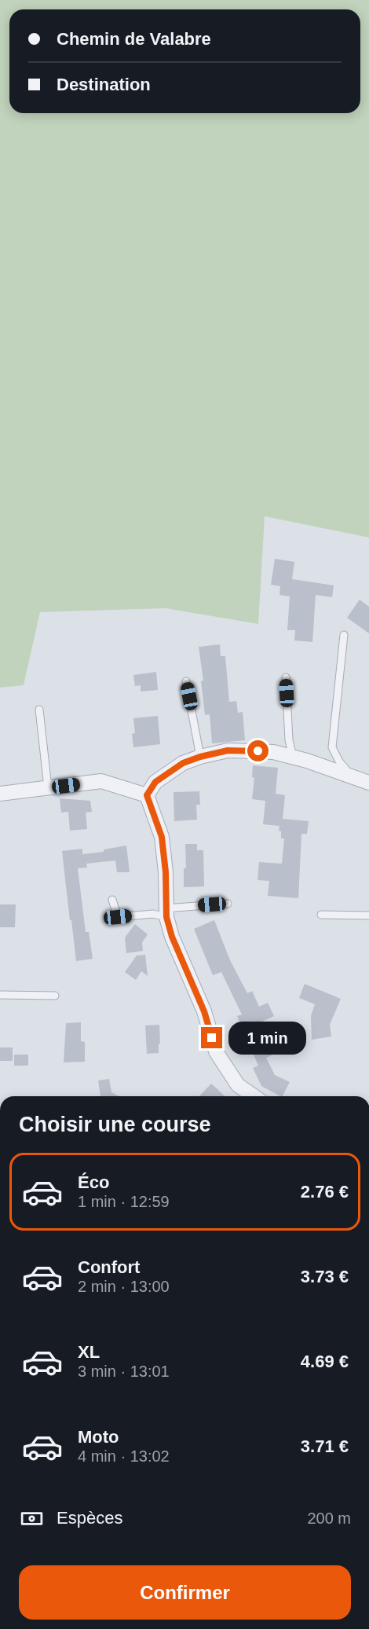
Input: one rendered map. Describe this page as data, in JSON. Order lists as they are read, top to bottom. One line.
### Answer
{"page":{"banner":["Chemin de Valabre","Destination"],"bubble":"1 min","heading":"Choisir une course","list":[{"name":"Éco","note":"1 min · 12:59","value":"2.76 €"},{"name":"Confort","note":"2 min · 13:00","value":"3.73 €"},{"name":"XL","note":"3 min · 13:01","value":"4.69 €"},{"name":"Moto","note":"4 min · 13:02","value":"3.71 €"}],"pay":["Espèces","200 m"],"buttons":"Confirmer"}}
